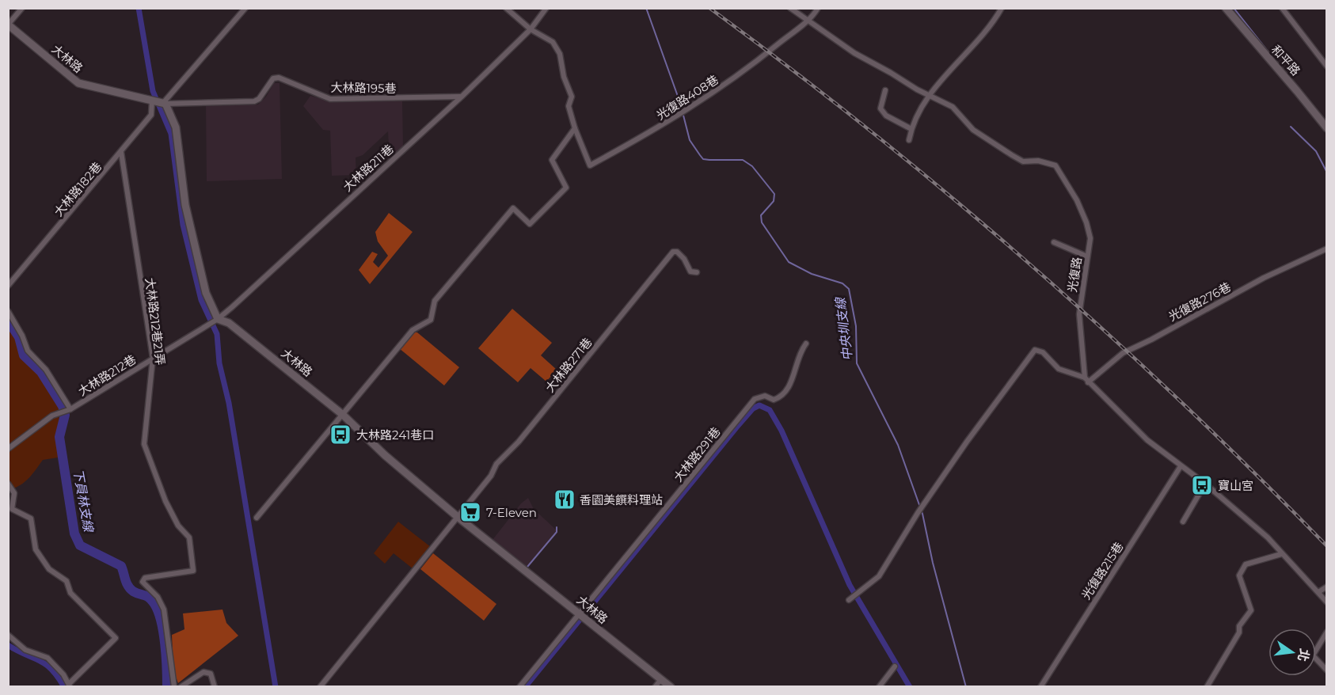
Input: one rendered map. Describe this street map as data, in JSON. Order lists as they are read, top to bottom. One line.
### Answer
{"streets":{"street":["大林路","和平路","大林路195巷","光復路408巷","大林路211巷","大林路182巷","光復路","光復路276巷","大林路212巷21弄","大林路271巷","大林路212巷","大林路291巷","光復路215巷"]},"crossings":[["大林路","大林路195巷"],["大林路","大林路211巷"],["大林路","大林路182巷"],["大林路","大林路271巷"],["大林路","大林路212巷"],["大林路","大林路291巷"],["大林路195巷","大林路211巷"],["光復路408巷","光復路"],["大林路211巷","大林路212巷"],["大林路182巷","大林路212巷21弄"],["光復路","光復路276巷"],["大林路212巷21弄","大林路212巷"]],"water":["中央圳支線","下員林支線"],"places":{"bus stop":["大林路241巷口","寶山宮"],"restaurant":["香園美饌料理站"],"supermarket":["7-Eleven"]},"north":"right"}
